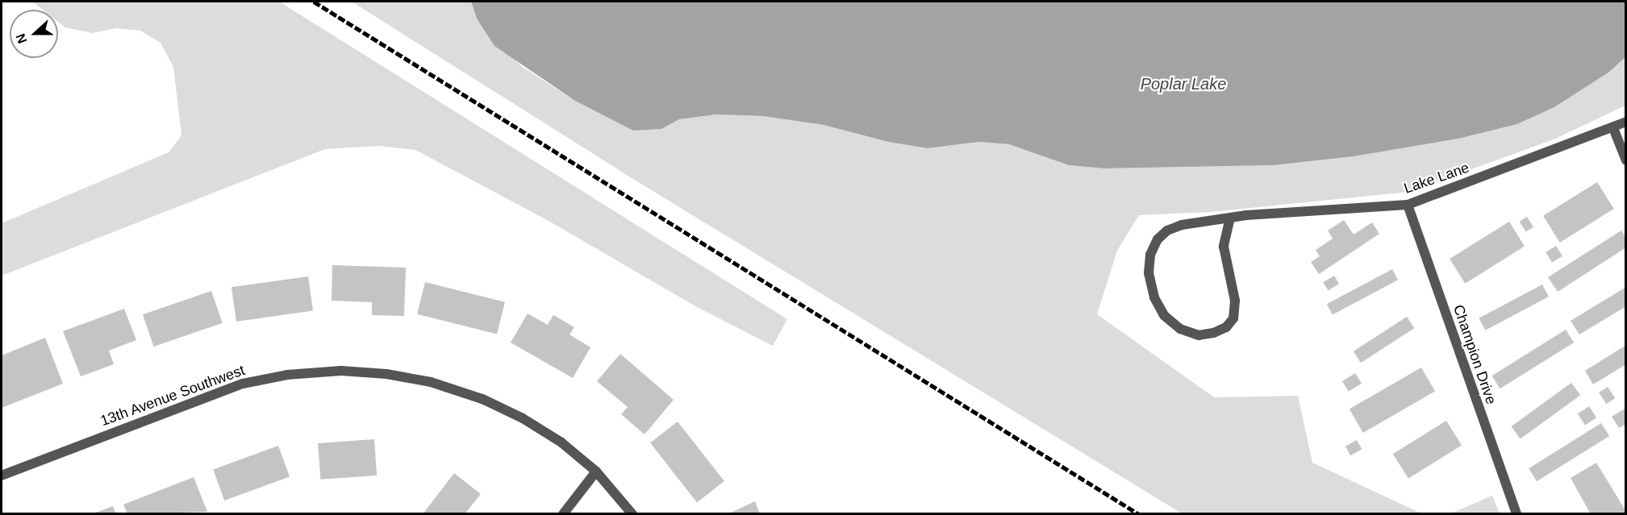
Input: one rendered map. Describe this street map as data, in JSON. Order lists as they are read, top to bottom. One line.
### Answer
{"streets":{"street":["Lake Lane","Champion Drive","13th Avenue Southwest"]},"crossings":[["Lake Lane","Champion Drive"]],"water":["Poplar Lake"],"north":"left"}
